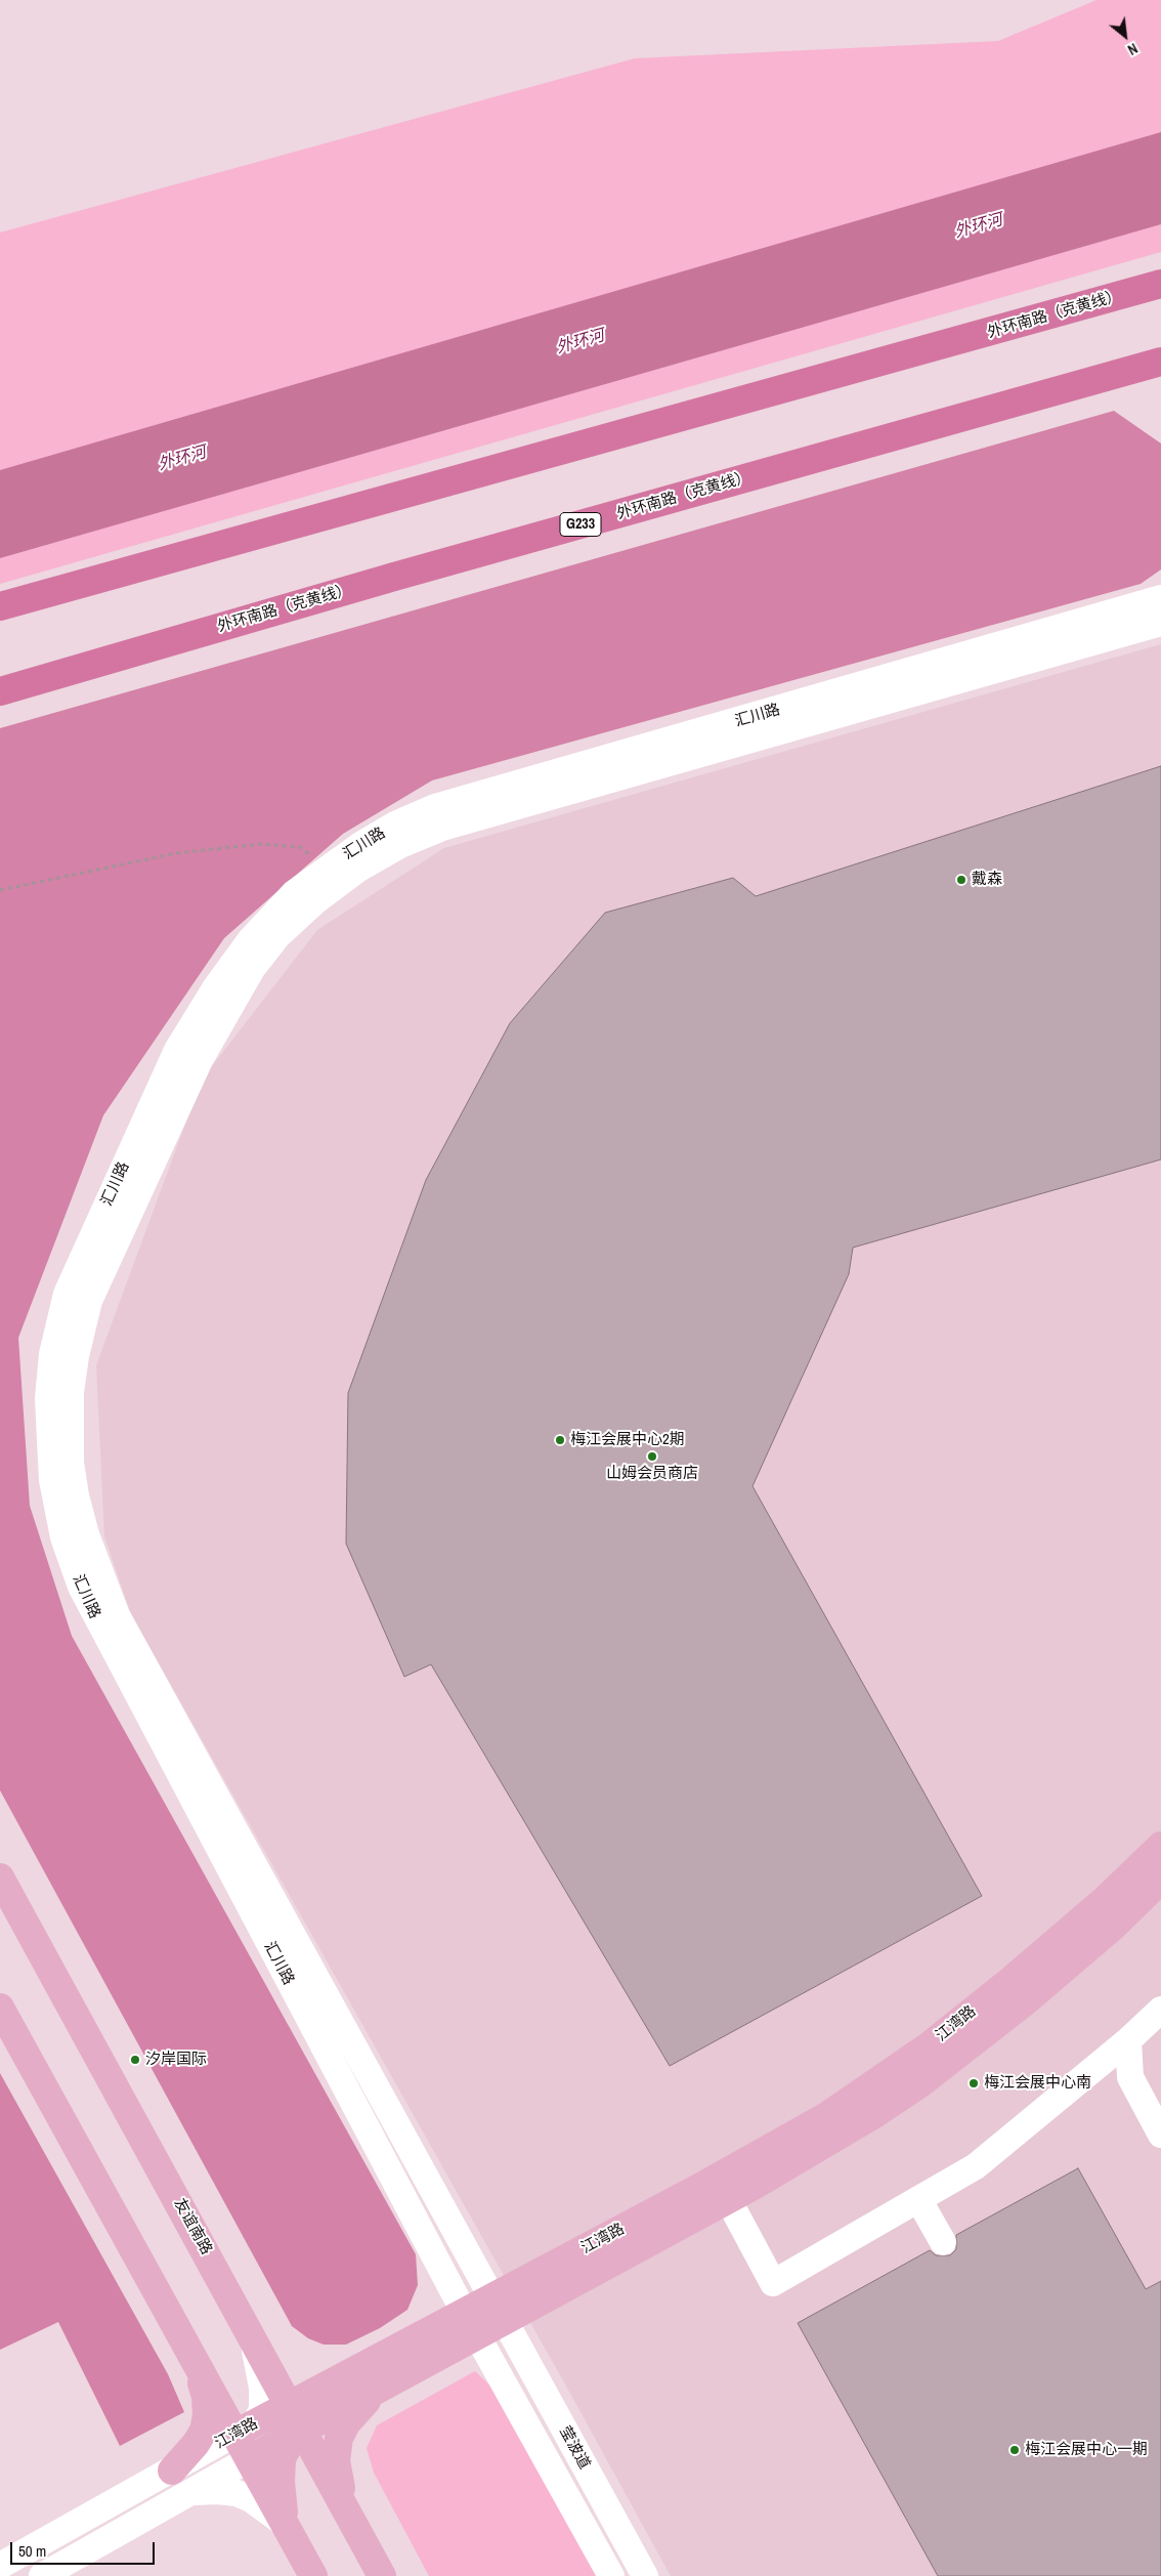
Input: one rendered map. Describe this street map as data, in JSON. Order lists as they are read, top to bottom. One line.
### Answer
{"streets":{"highway":["外环南路（克黄线）","G233"],"main road":["江湾路","友谊南路"],"street":["汇川路","莹波道"]},"crossings":[["汇川路","江湾路"],["汇川路","莹波道"],["江湾路","友谊南路"],["江湾路","莹波道"]],"water":["外环河"],"places":["戴森","梅江会展中心2期","山姆会员商店","汐岸国际","梅江会展中心南","梅江会展中心一期"],"scale_bar":"50 m","north":"bottom right"}
